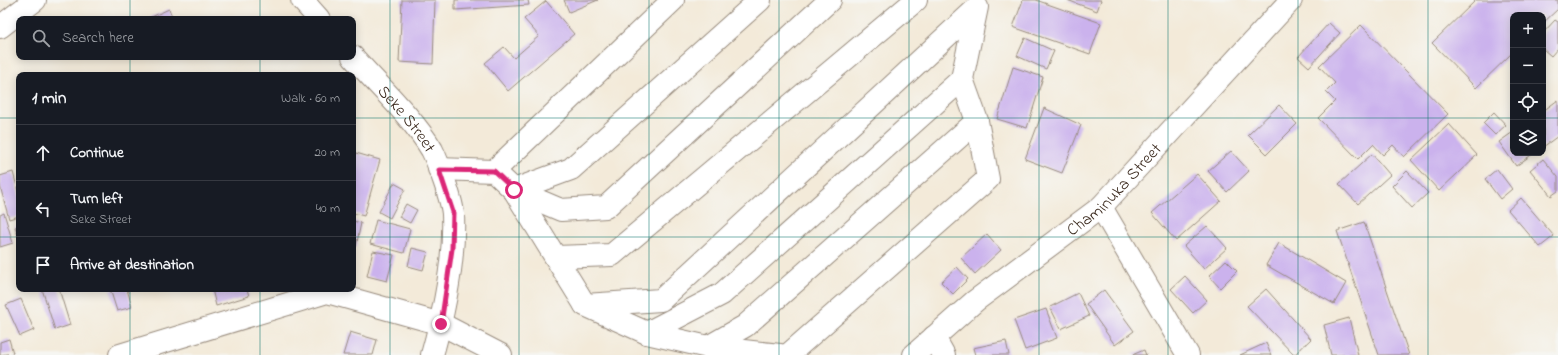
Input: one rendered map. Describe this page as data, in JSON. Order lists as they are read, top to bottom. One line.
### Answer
{"streets":{"street":["Seke Street","Chaminuka Street"]},"page":{"map_buttons":["+","−"],"search":"Search here","heading":["1 min","Walk · 60 m"],"list":[["Continue","20 m"],["Turn left","Seke Street","40 m"],"Arrive at destination"]}}
